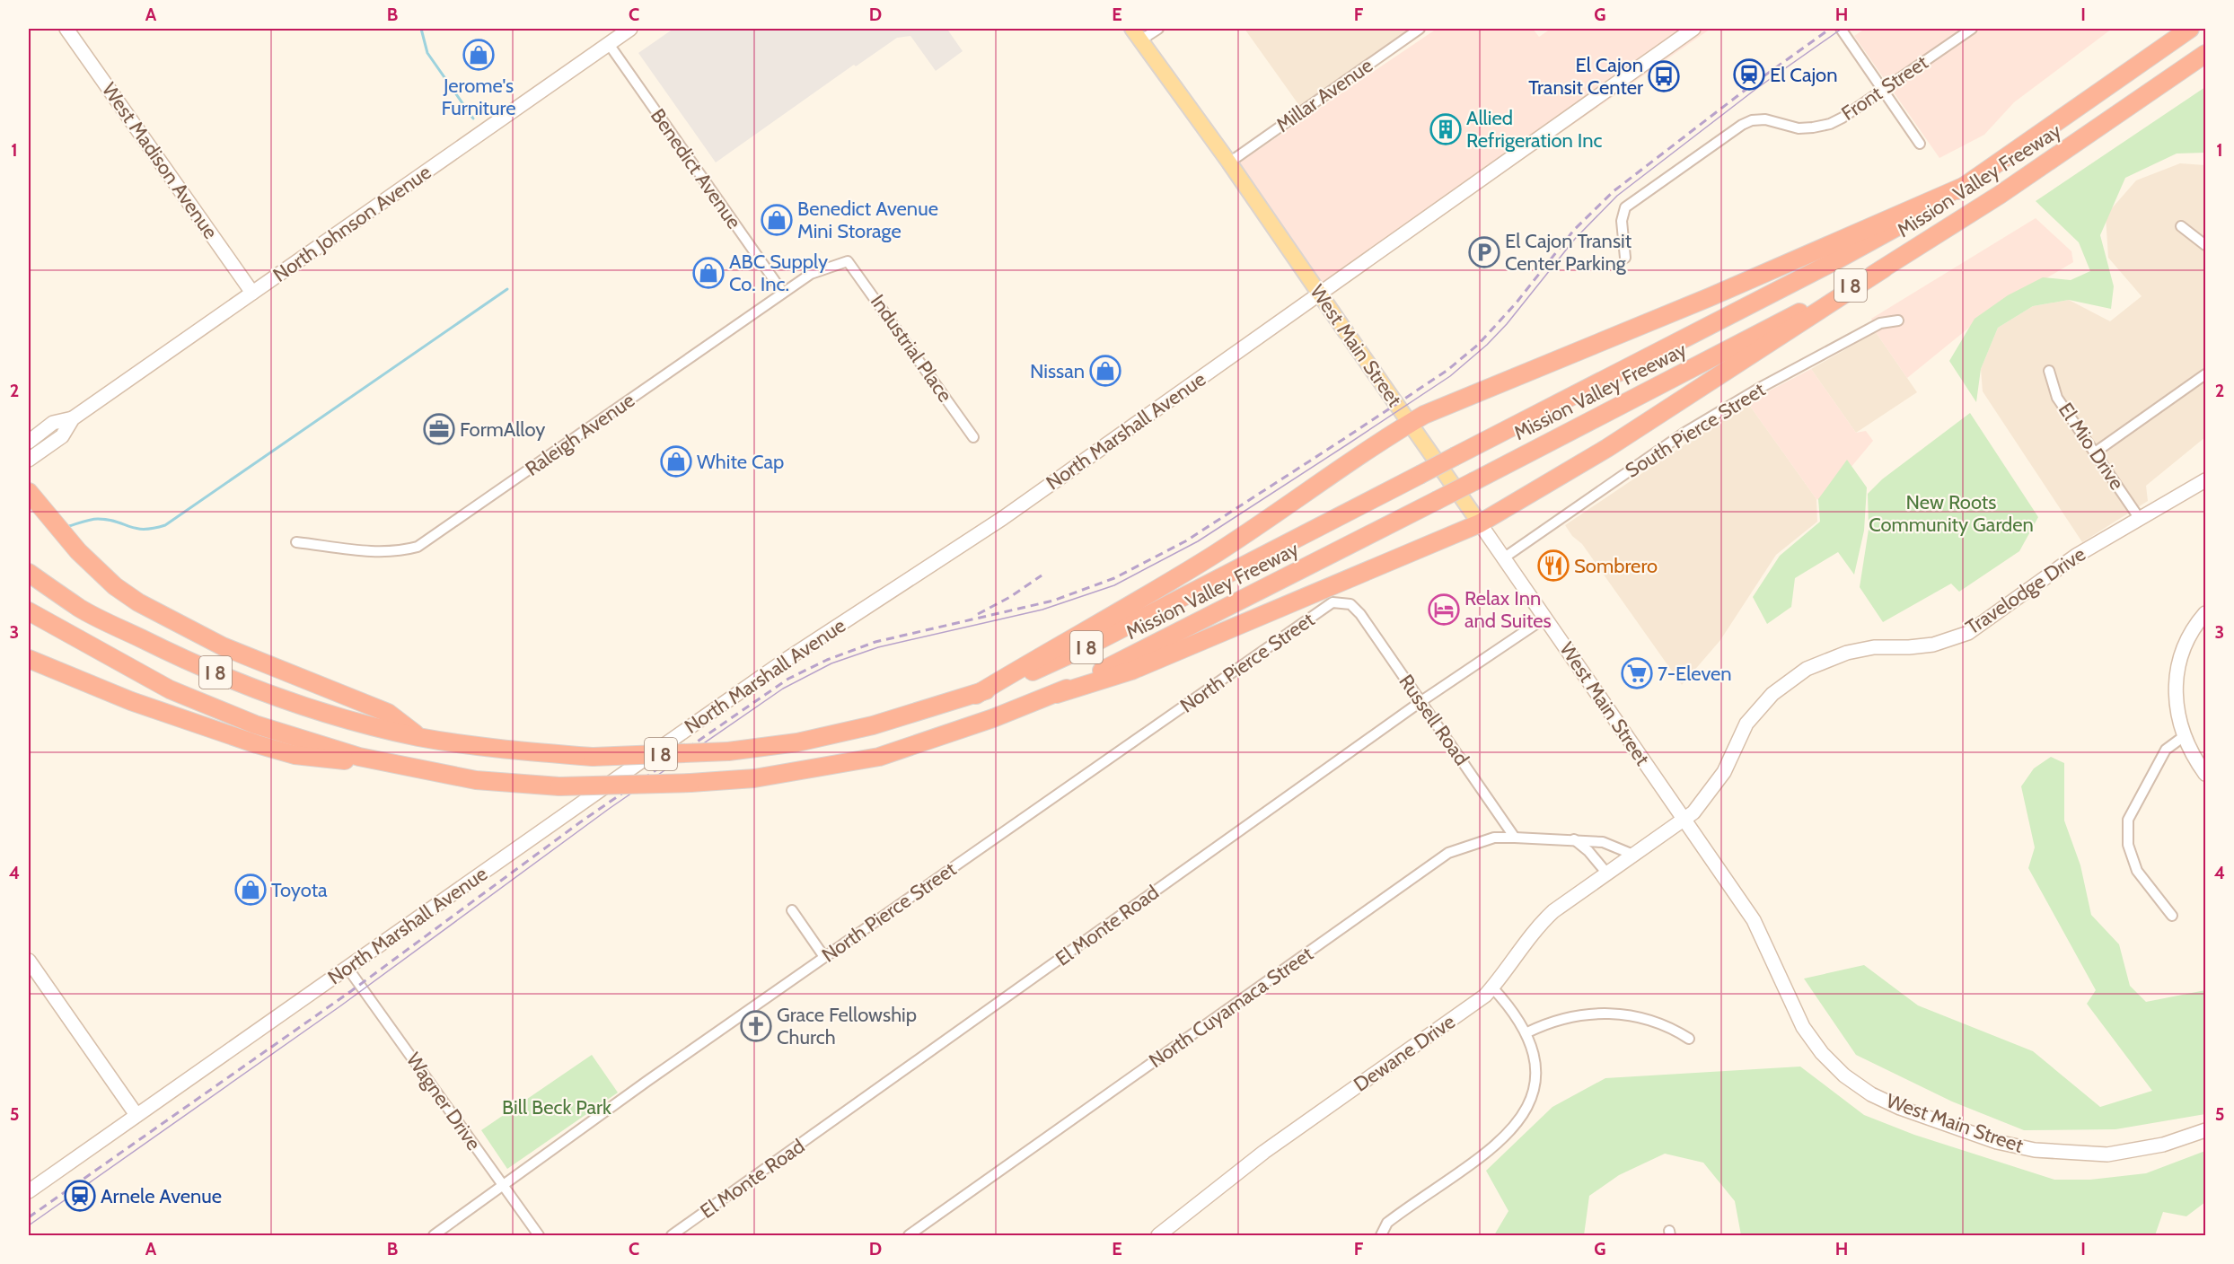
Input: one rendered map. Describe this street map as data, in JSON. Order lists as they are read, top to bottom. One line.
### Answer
{"streets":{"highway":["Mission Valley Freeway","I 8"],"main road":["West Madison Avenue","North Johnson Avenue","West Main Street","North Marshall Avenue","Travelodge Drive","Dewane Drive"],"street":["Front Street","Millar Avenue","Benedict Avenue","Industrial Place","South Pierce Street","Raleigh Avenue","El Mio Drive","North Pierce Street","Russell Road","El Monte Road","North Cuyamaca Street","Wagner Drive"]},"crossings":[["Millar Avenue","West Main Street"],["West Madison Avenue","North Johnson Avenue"],["Benedict Avenue","North Johnson Avenue"],["Benedict Avenue","Raleigh Avenue"],["West Main Street","South Pierce Street"],["West Main Street","North Marshall Avenue"],["West Main Street","Travelodge Drive"],["West Main Street","El Monte Road"],["Industrial Place","Raleigh Avenue"],["North Marshall Avenue","Wagner Drive"],["El Mio Drive","Travelodge Drive"],["North Pierce Street","Russell Road"],["North Pierce Street","Wagner Drive"],["Russell Road","El Monte Road"],["Russell Road","North Cuyamaca Street"],["North Cuyamaca Street","Dewane Drive"]],"parks":["New Roots Community Garden","Bill Beck Park"],"places":{"shop":["Jerome's Furniture","Benedict Avenue Mini Storage","ABC Supply Co. Inc.","Nissan","White Cap","Toyota"],"station":["El Cajon","Arnele Avenue"],"bus stop":["El Cajon Transit Center"],"building":["Allied Refrigeration Inc"],"parking":["El Cajon Transit Center Parking"],"office":["FormAlloy"],"restaurant":["Sombrero"],"hotel":["Relax Inn and Suites"],"supermarket":["7-Eleven"],"church":["Grace Fellowship Church"]},"grid":{"columns":["A","B","C","D","E","F","G","H","I"],"rows":["1","2","3","4","5"]}}
